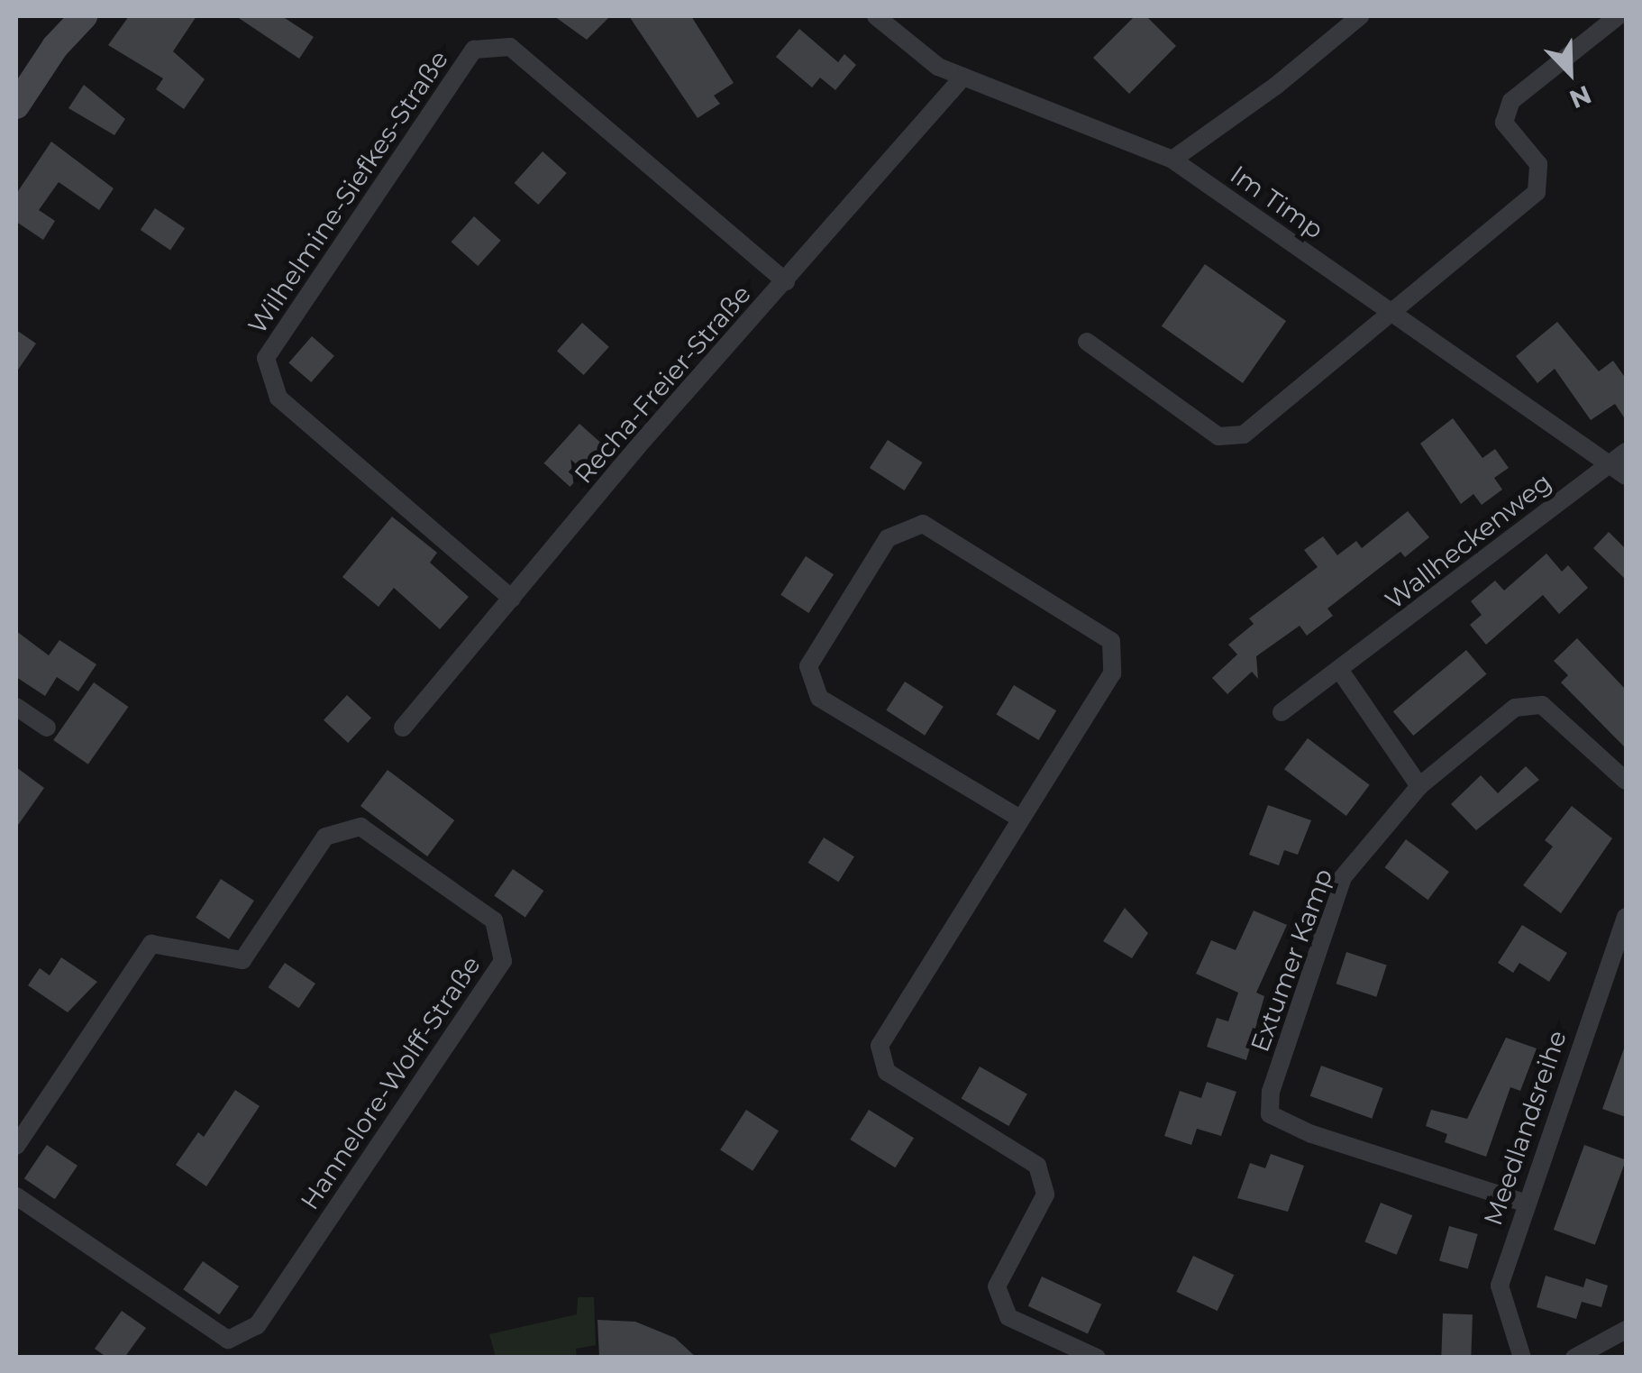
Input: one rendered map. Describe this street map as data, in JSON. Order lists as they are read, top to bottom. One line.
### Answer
{"streets":{"street":["Wilhelmine-Siefkes-Straße","Im Timp","Recha-Freier-Straße","Wallheckenweg","Extumer Kamp","Hannelore-Wolff-Straße","Meedlandsreihe"]},"crossings":[["Wilhelmine-Siefkes-Straße","Recha-Freier-Straße"],["Im Timp","Recha-Freier-Straße"],["Im Timp","Wallheckenweg"],["Extumer Kamp","Meedlandsreihe"]],"north":"bottom right"}
